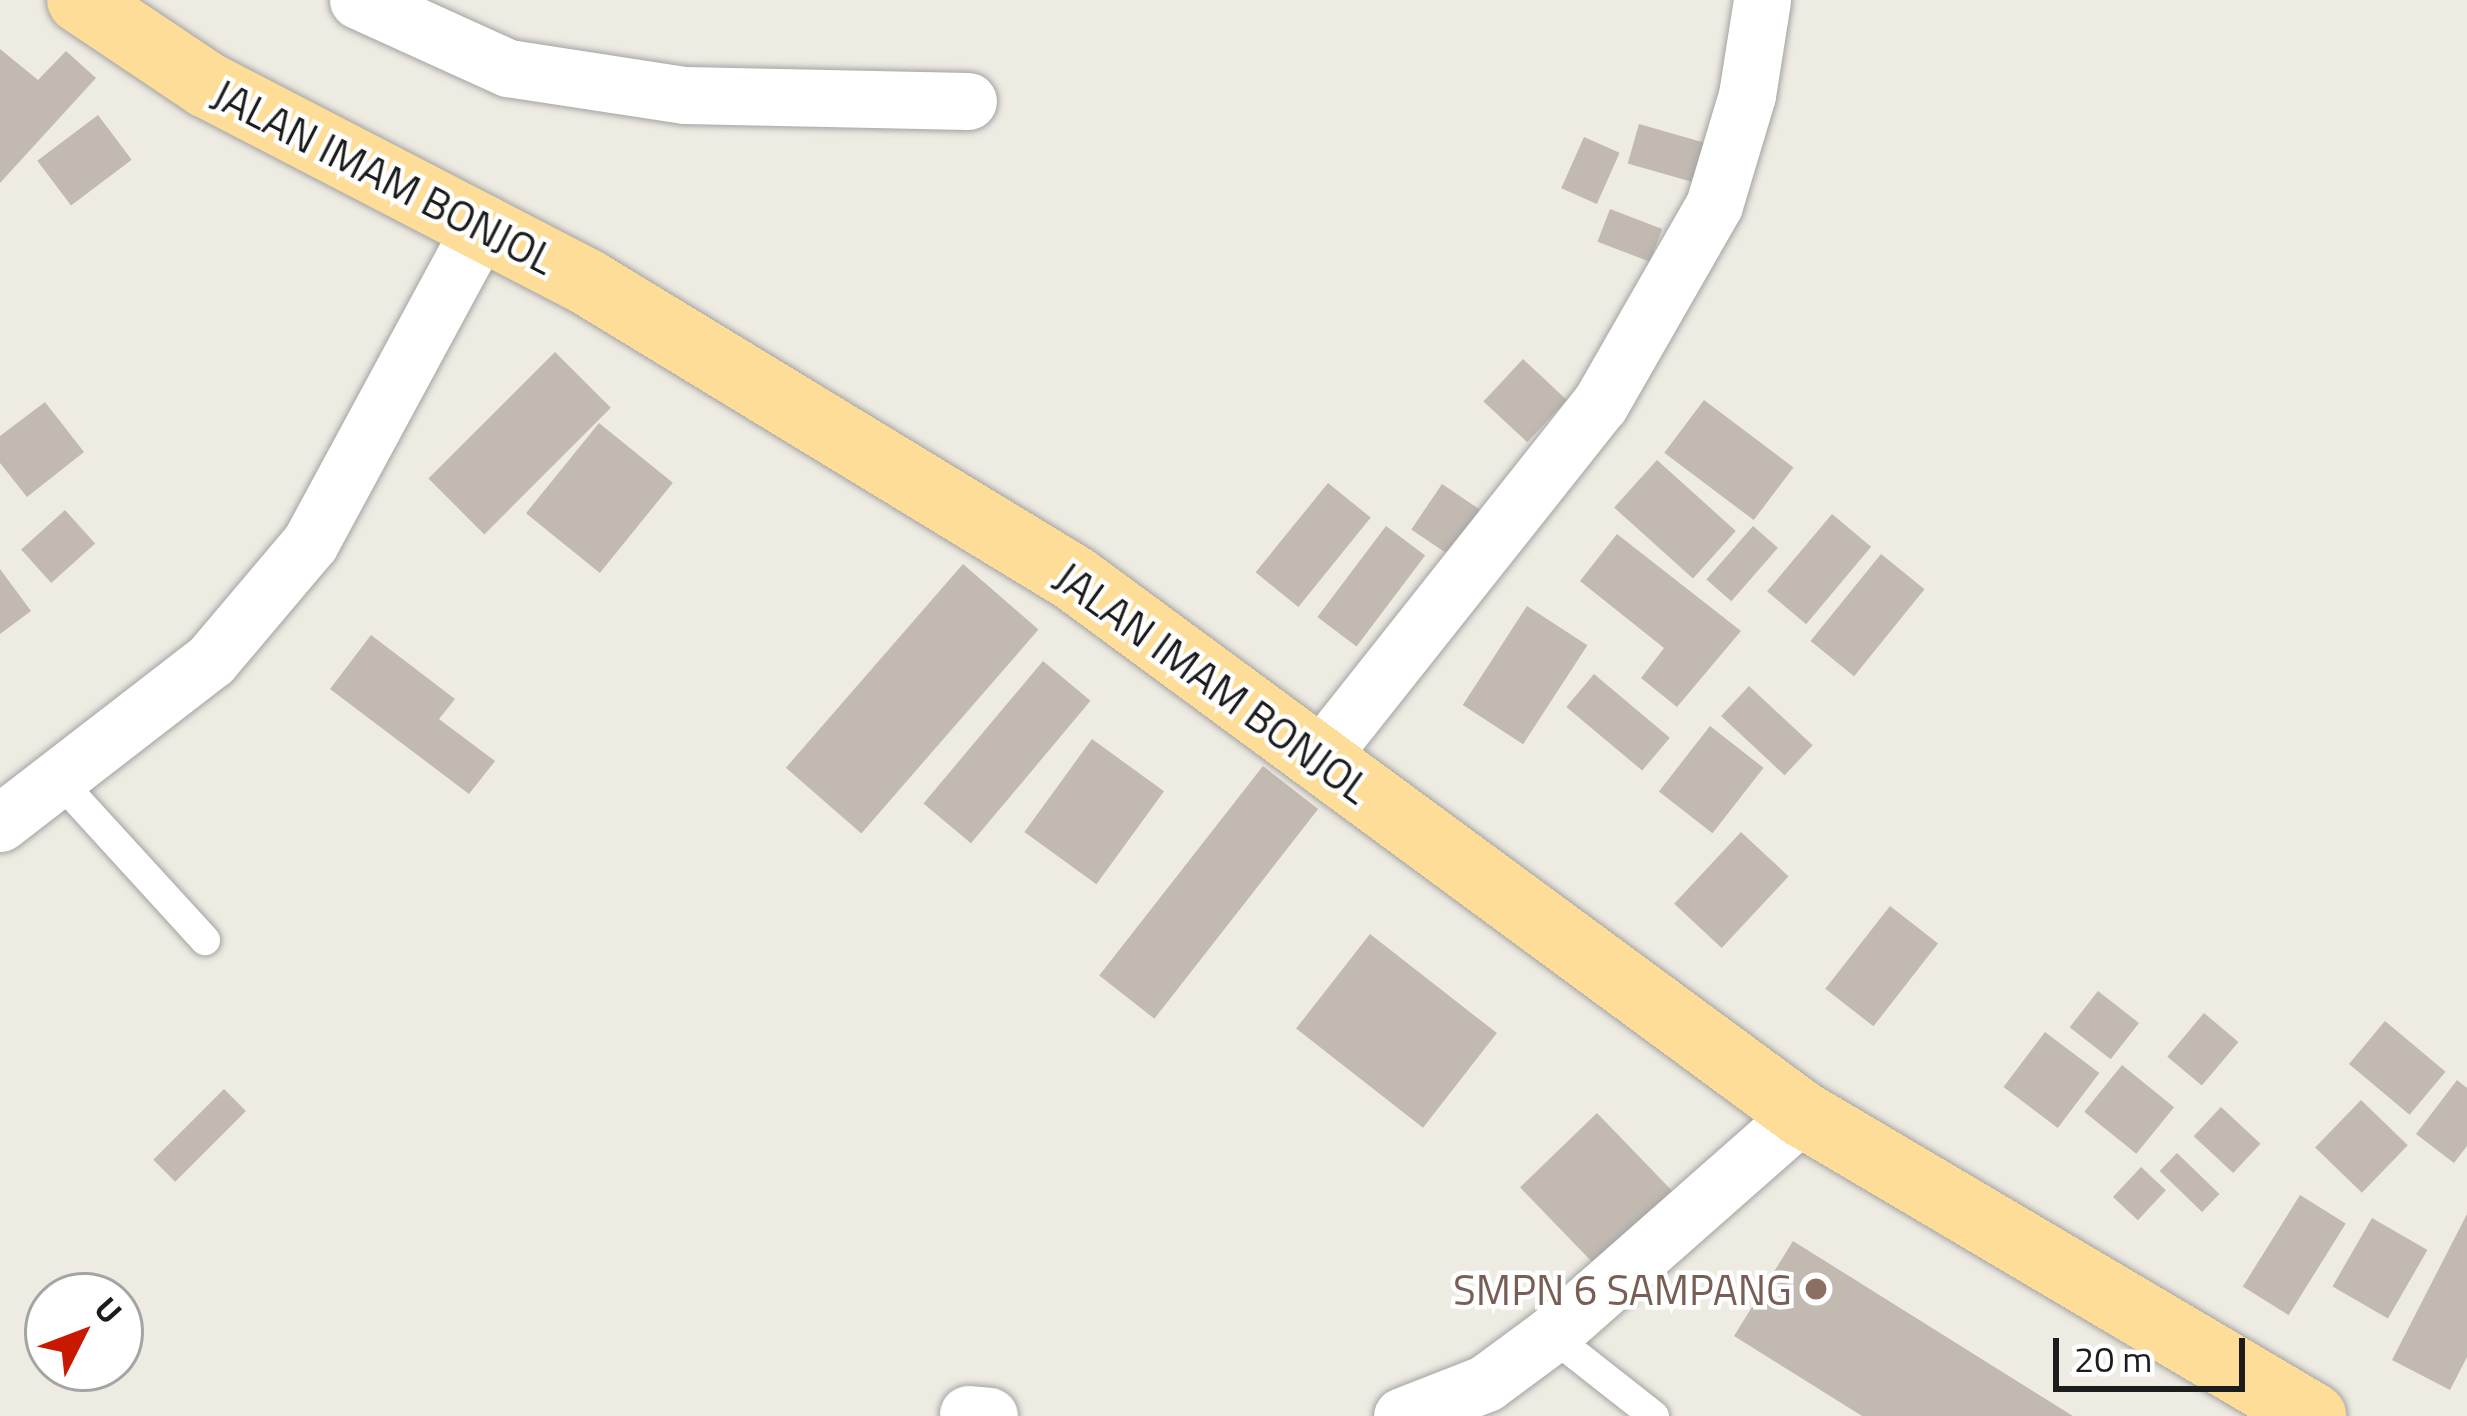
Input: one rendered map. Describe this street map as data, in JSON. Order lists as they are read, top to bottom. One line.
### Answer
{"streets":{"main road":["JALAN IMAM BONJOL"]},"places":["SMPN 6 SAMPANG"],"scale_bar":"20 m","north":"top right"}
